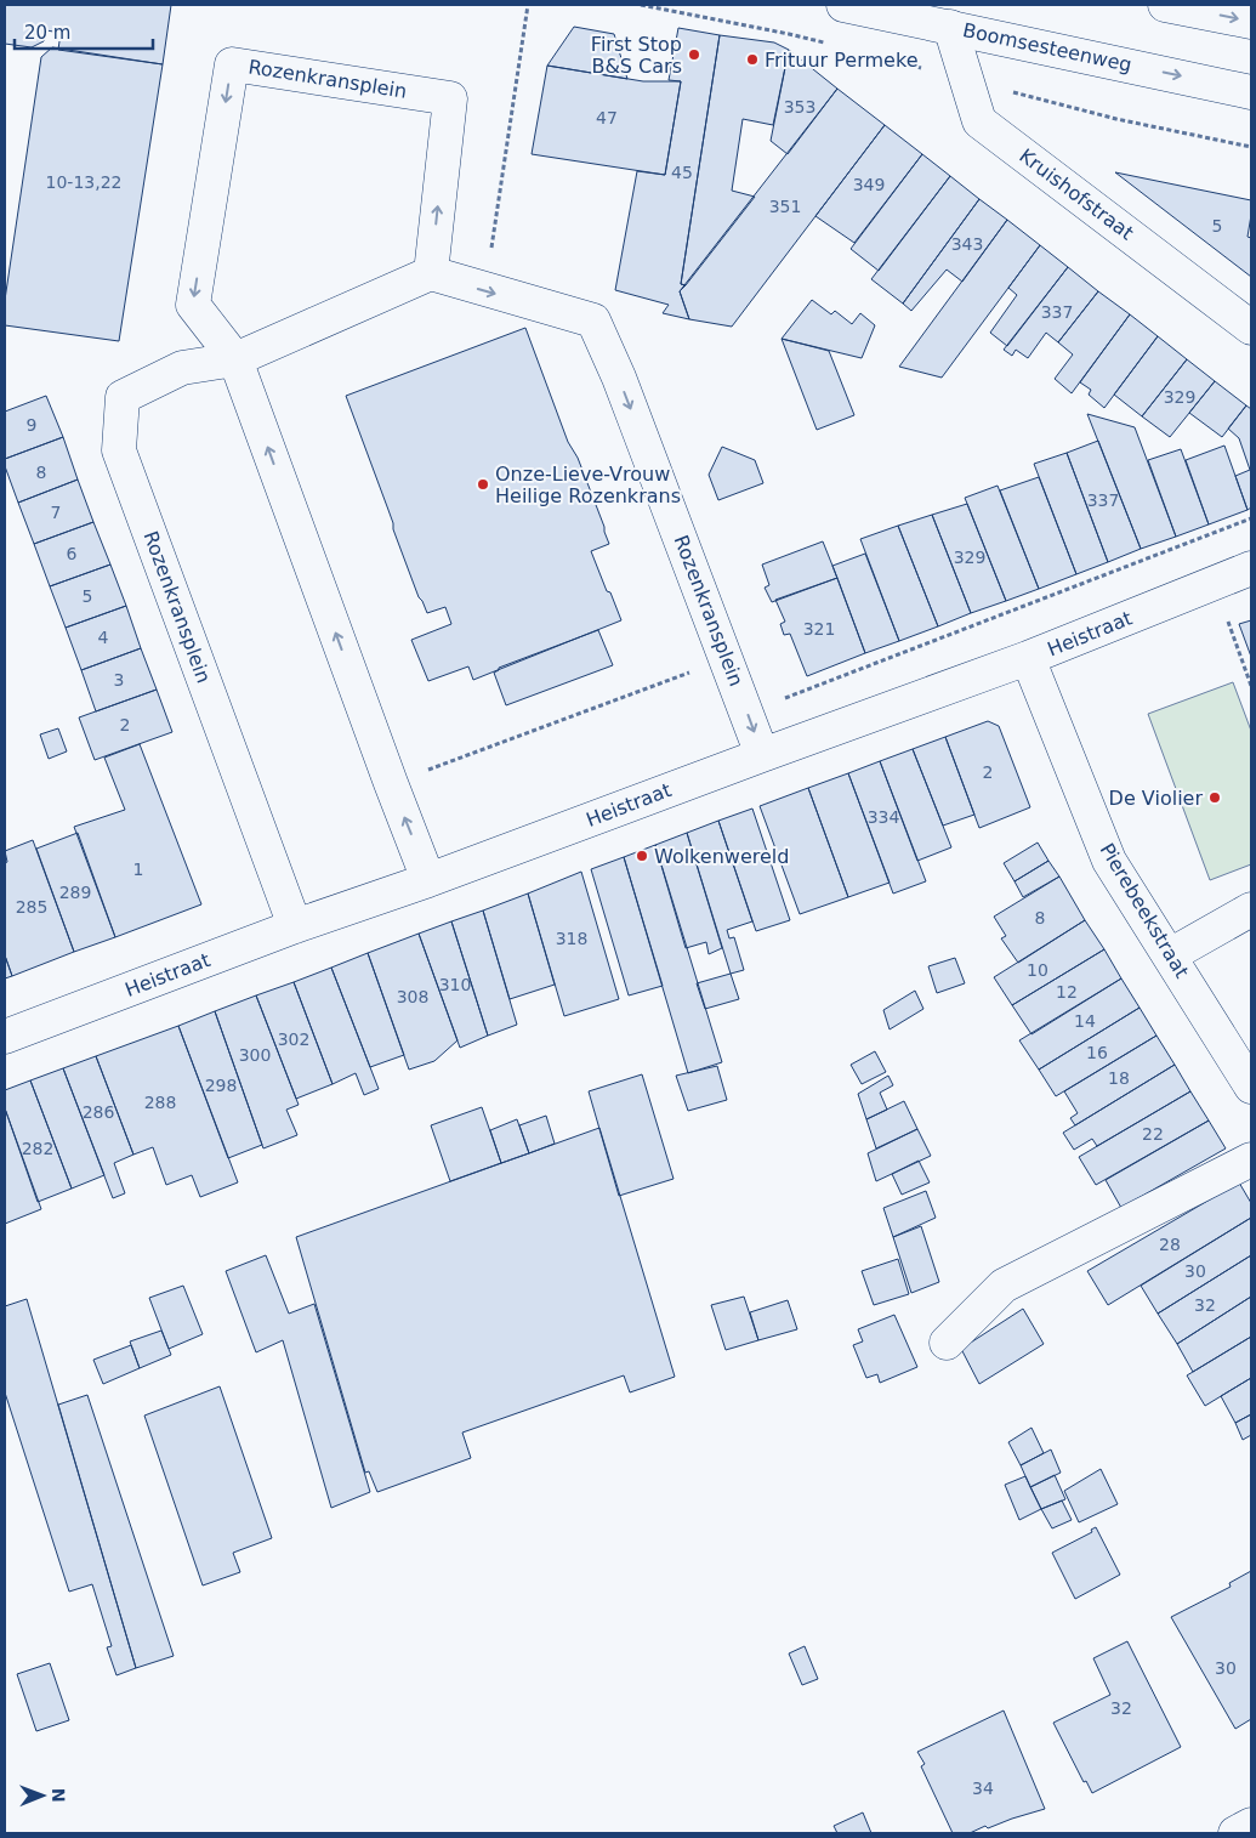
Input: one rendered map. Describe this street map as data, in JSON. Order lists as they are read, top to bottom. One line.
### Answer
{"streets":{"main road":["Boomsesteenweg","Rozenkransplein","Kruishofstraat","Heistraat","Pierebeekstraat"]},"crossings":[["Boomsesteenweg","Kruishofstraat"],["Rozenkransplein","Heistraat"],["Heistraat","Pierebeekstraat"]],"one_way":["Boomsesteenweg"],"places":["First Stop B&S Cars","Frituur Permeke","Onze-Lieve-Vrouw Heilige Rozenkrans","De Violier","Wolkenwereld"],"house_numbers":["353","47","45","10-13,22","349","351","5","343","337","329","9","8","337","7","6","329","5","321","4","3","2","2","334","1","289","285","8","318","10","310","12","308","14","302","16","300","18","298","288","286","22","282","28","30","32","30","32","34"],"scale_bar":"20 m","north":"right"}
